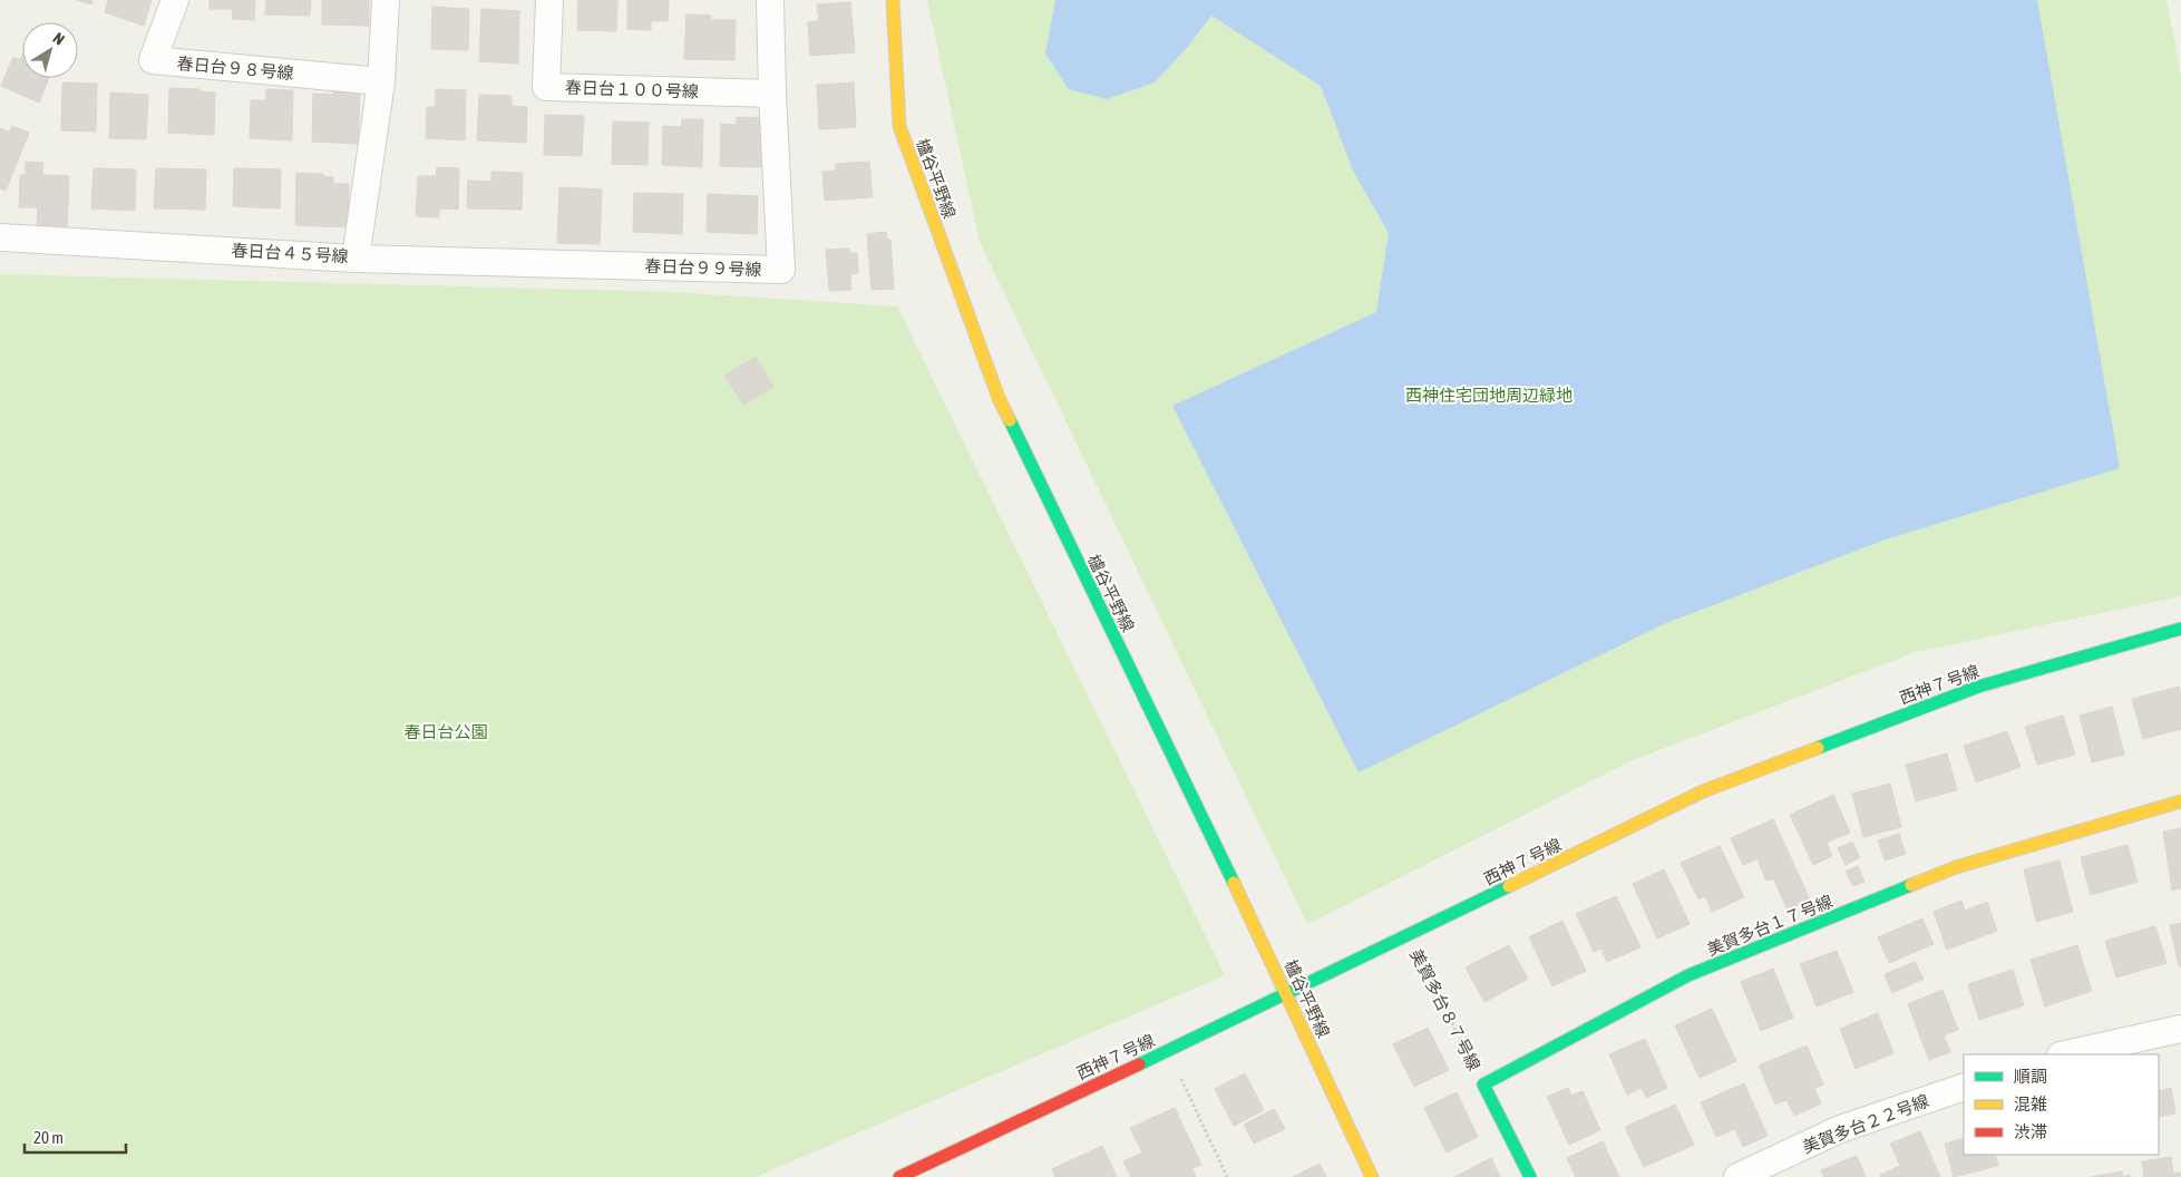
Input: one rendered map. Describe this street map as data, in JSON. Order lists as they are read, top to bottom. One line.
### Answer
{"streets":{"street":["春日台９８号線","春日台１００号線","櫨谷平野線","春日台４５号線","春日台９９号線","西神７号線","美賀多台１７号線","美賀多台２２号線"],"path":["美賀多台８７号線"]},"crossings":[["春日台９８号線","春日台４５号線"],["春日台１００号線","春日台９９号線"],["櫨谷平野線","西神７号線"],["春日台４５号線","春日台９９号線"],["西神７号線","美賀多台８７号線"],["美賀多台１７号線","美賀多台８７号線"]],"parks":["西神住宅団地周辺緑地","春日台公園"],"legend":["順調","混雑","渋滞"],"scale_bar":"20 m","north":"top right"}
